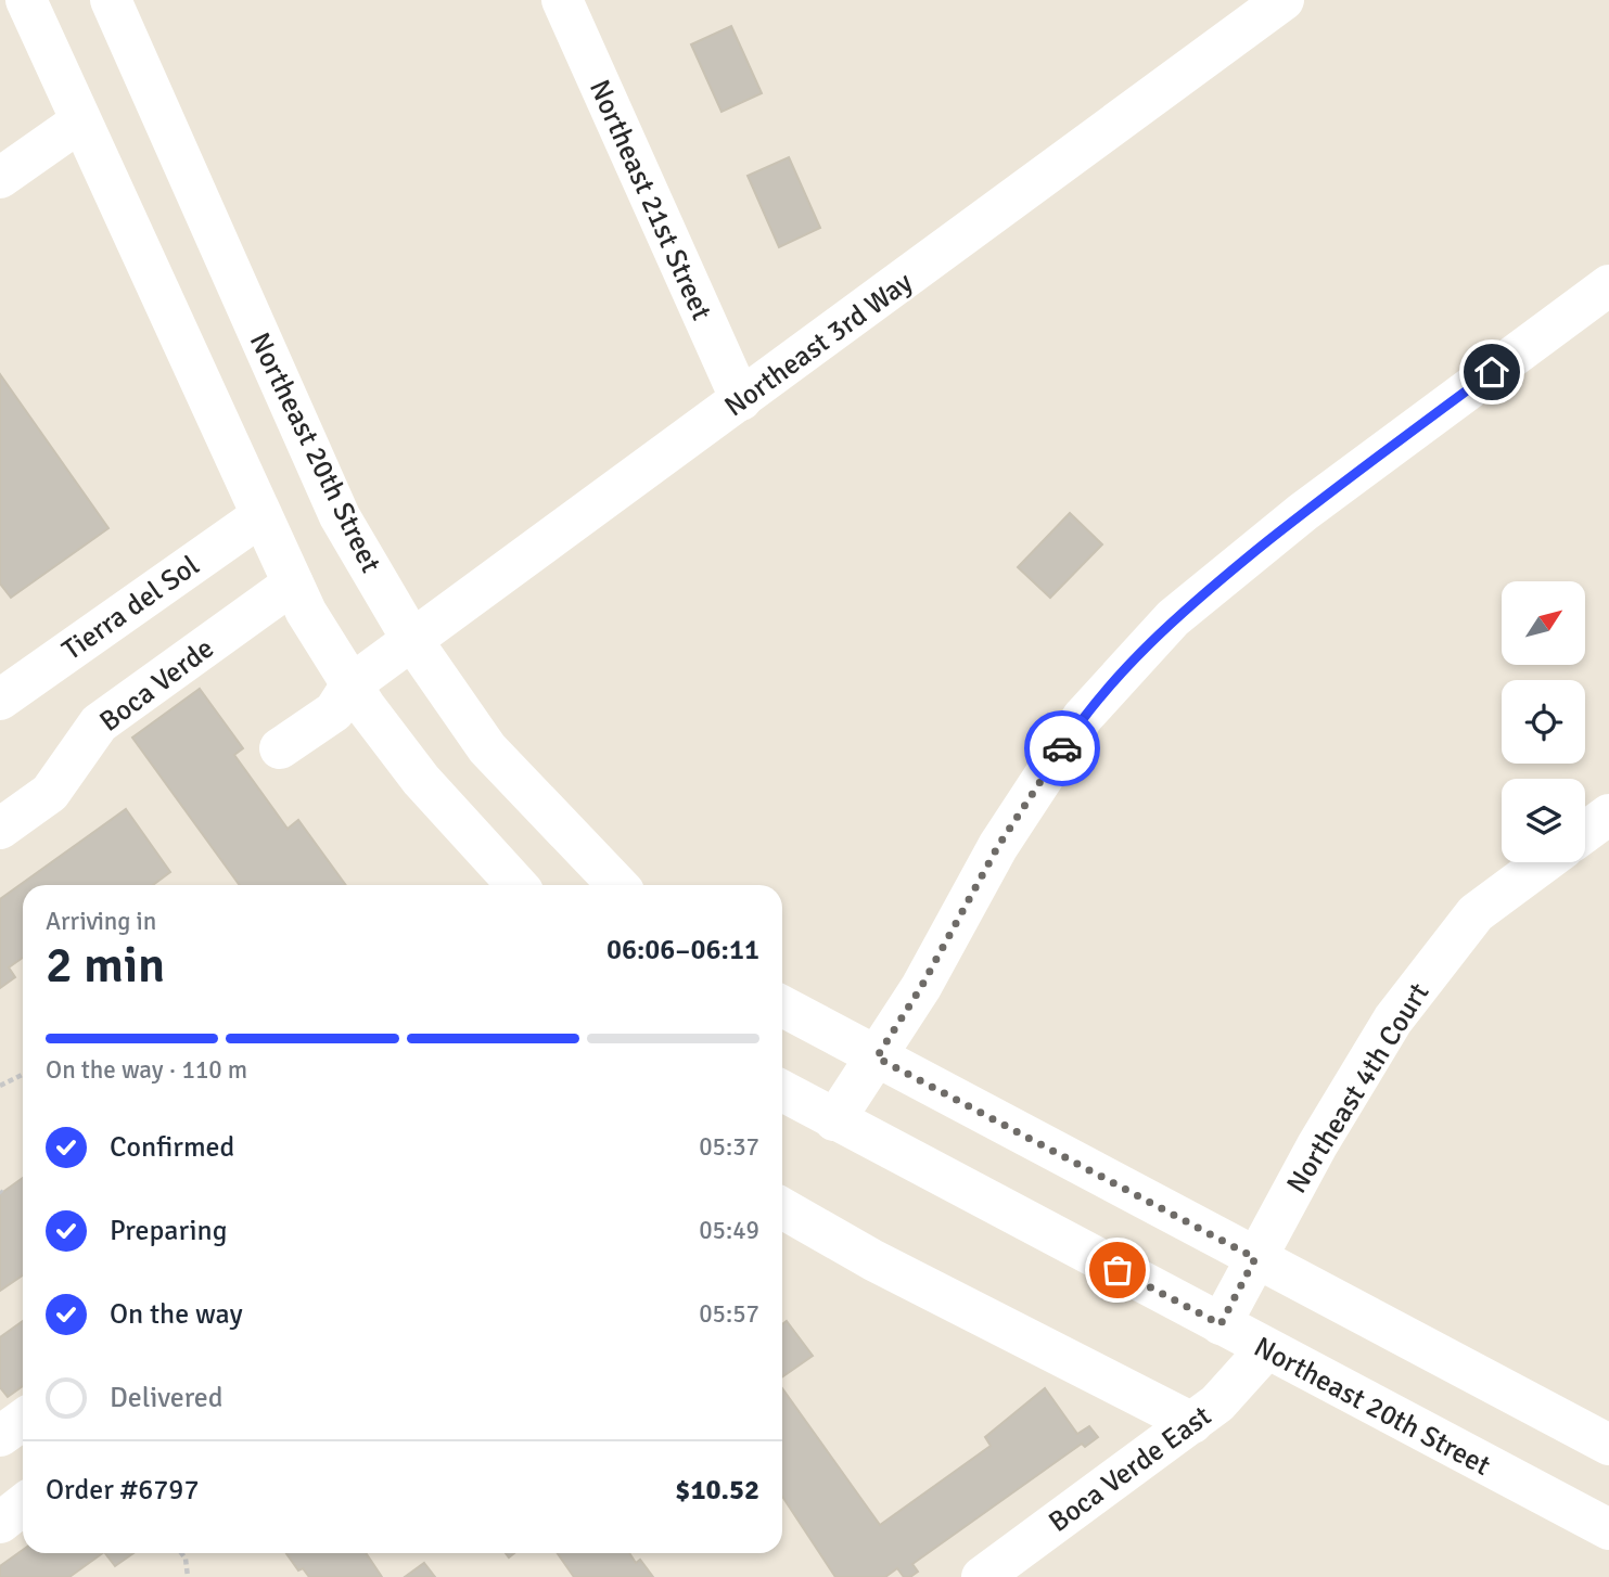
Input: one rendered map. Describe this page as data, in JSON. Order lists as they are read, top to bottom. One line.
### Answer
{"streets":{"street":["Northeast 21st Street","Northeast 3rd Way","Northeast 20th Street","Tierra del Sol","Boca Verde","Northeast 4th Court","Boca Verde East"]},"crossings":[["Northeast 21st Street","Northeast 3rd Way"],["Northeast 3rd Way","Northeast 20th Street"],["Northeast 20th Street","Northeast 4th Court"],["Northeast 20th Street","Boca Verde East"]],"north":"top right","page":{"heading":["2 min","Arriving in","06:06–06:11"],"panel":["Order #6797","$10.52"],"bar":"On the way · 110 m","list":[["Confirmed","05:37"],["Preparing","05:49"],["On the way","05:57"],"Delivered"]}}
